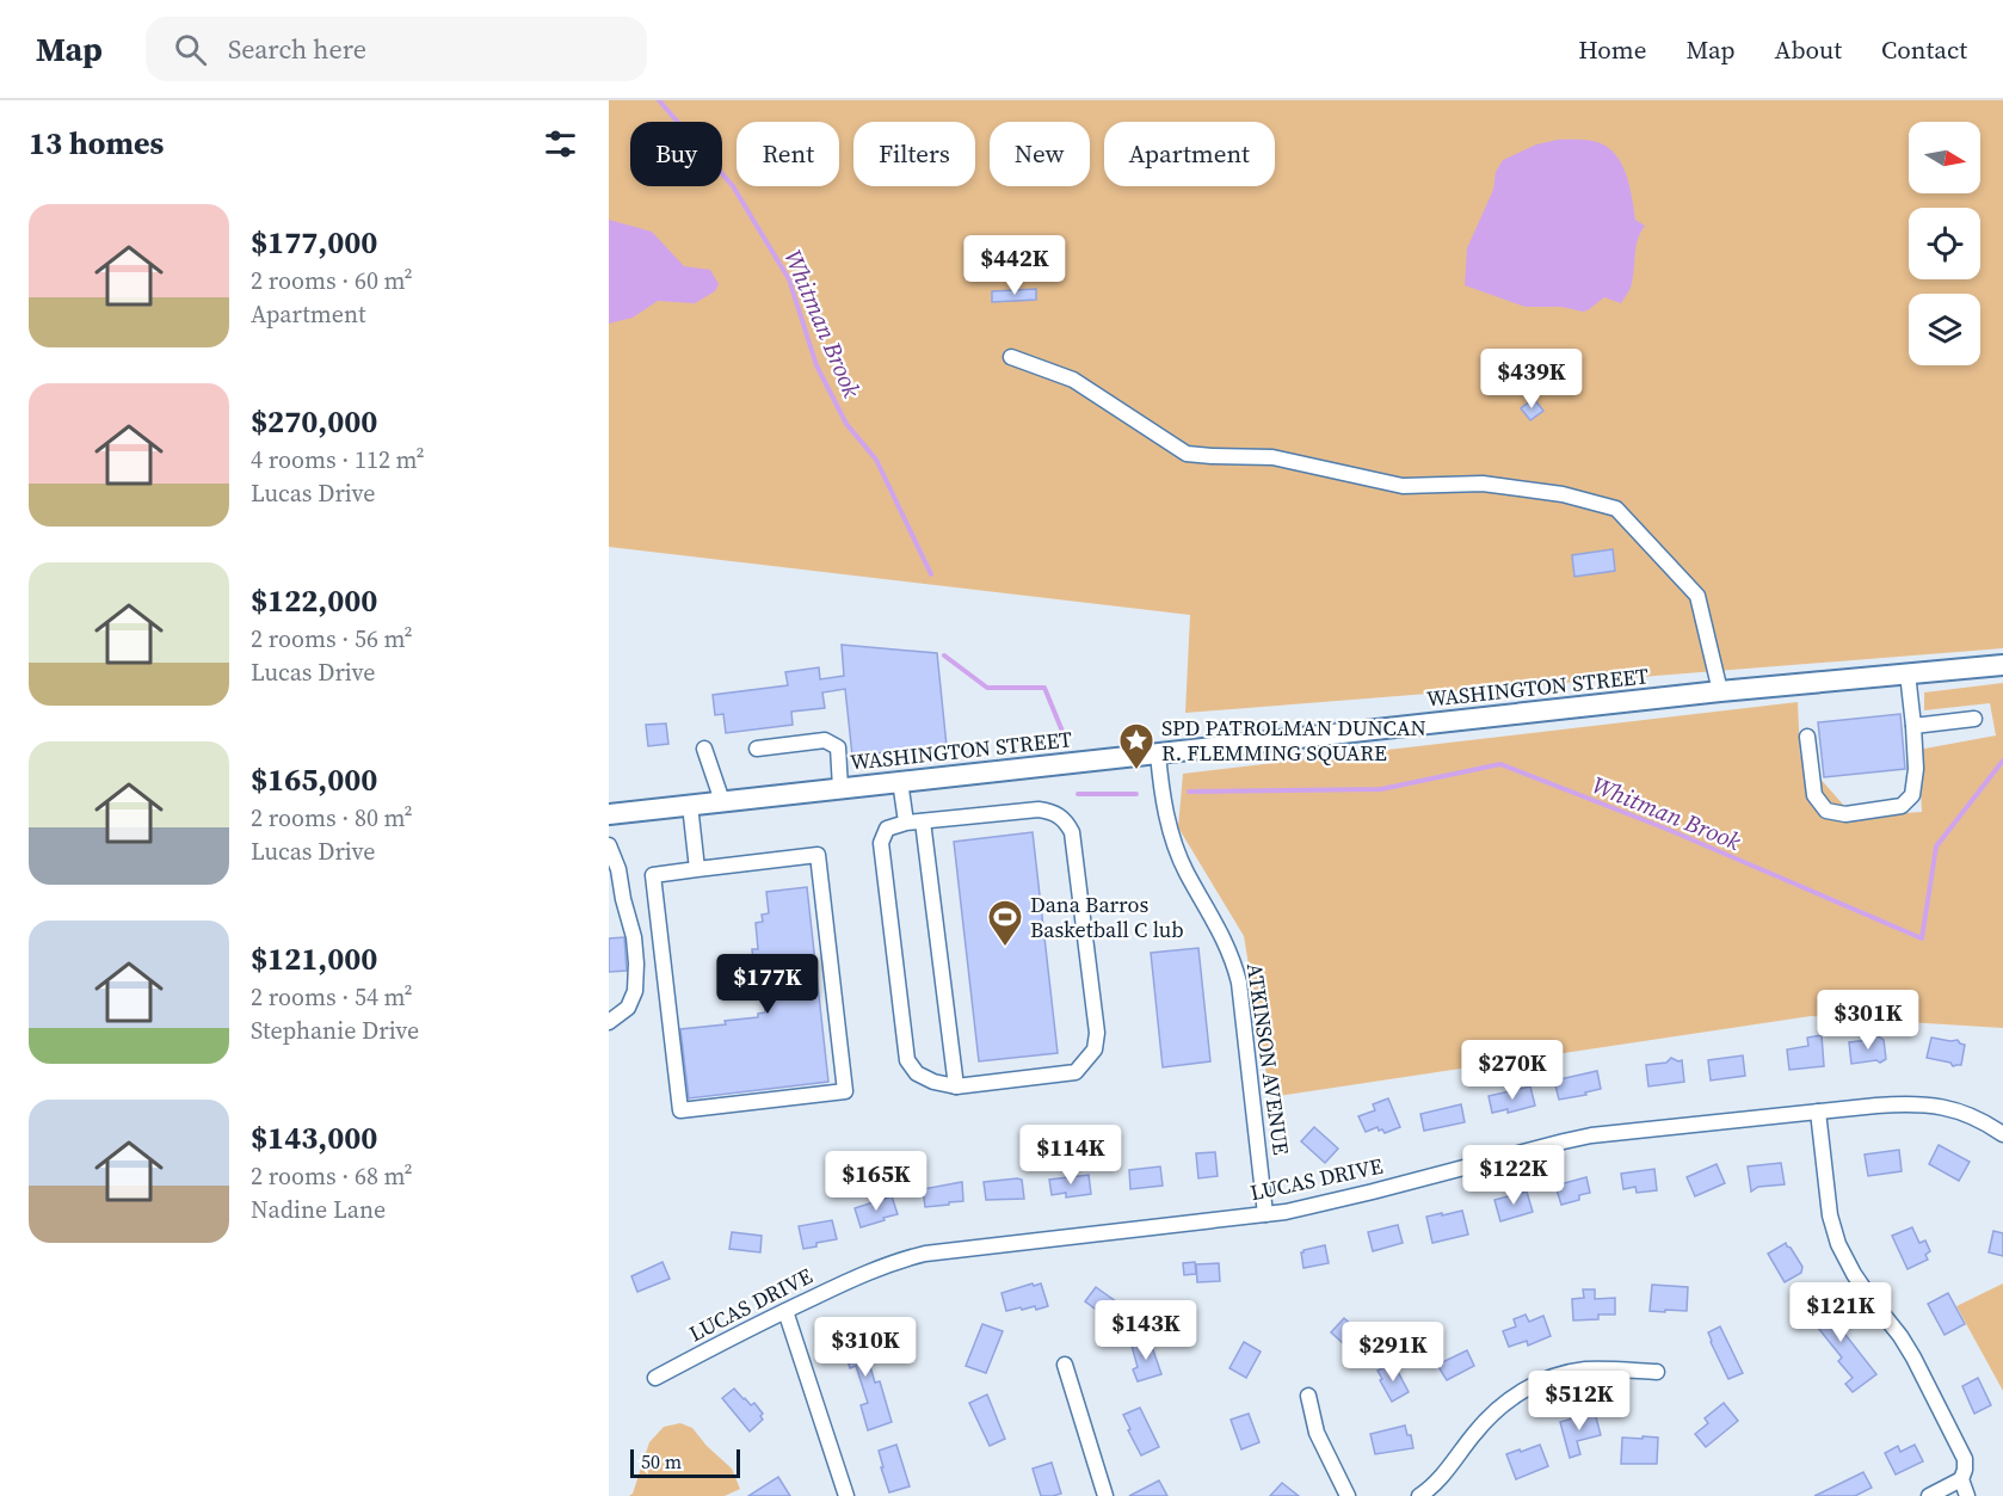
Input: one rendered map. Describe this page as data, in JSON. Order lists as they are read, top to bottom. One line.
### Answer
{"streets":{"main road":["WASHINGTON STREET"],"street":["ATKINSON AVENUE","LUCAS DRIVE"]},"crossings":[["WASHINGTON STREET","ATKINSON AVENUE"],["ATKINSON AVENUE","LUCAS DRIVE"]],"water":["Whitman Brook"],"places":{"place":["SPD PATROLMAN DUNCAN R. FLEMMING SQUARE"],"sports":["Dana Barros Basketball C lub"]},"scale_bar":"50 m","north":"right","page":{"header":"Map","search":"Search here","nav":["Home","Map","About","Contact"],"heading":"13 homes","chip":["Buy","Rent","Filters","New","Apartment"],"list":[{"name":"$177,000","note":"2 rooms · 60 m² · Apartment"},{"name":"$270,000","note":"4 rooms · 112 m² · Lucas Drive"},{"name":"$122,000","note":"2 rooms · 56 m² · Lucas Drive"},{"name":"$165,000","note":"2 rooms · 80 m² · Lucas Drive"},{"name":"$121,000","note":"2 rooms · 54 m² · Stephanie Drive"},{"name":"$143,000","note":"2 rooms · 68 m² · Nadine Lane"}],"price":["$442K","$439K","$177K","$301K","$270K","$114K","$122K","$165K","$121K","$143K","$310K","$291K","$512K"],"scale":"50 m"}}
